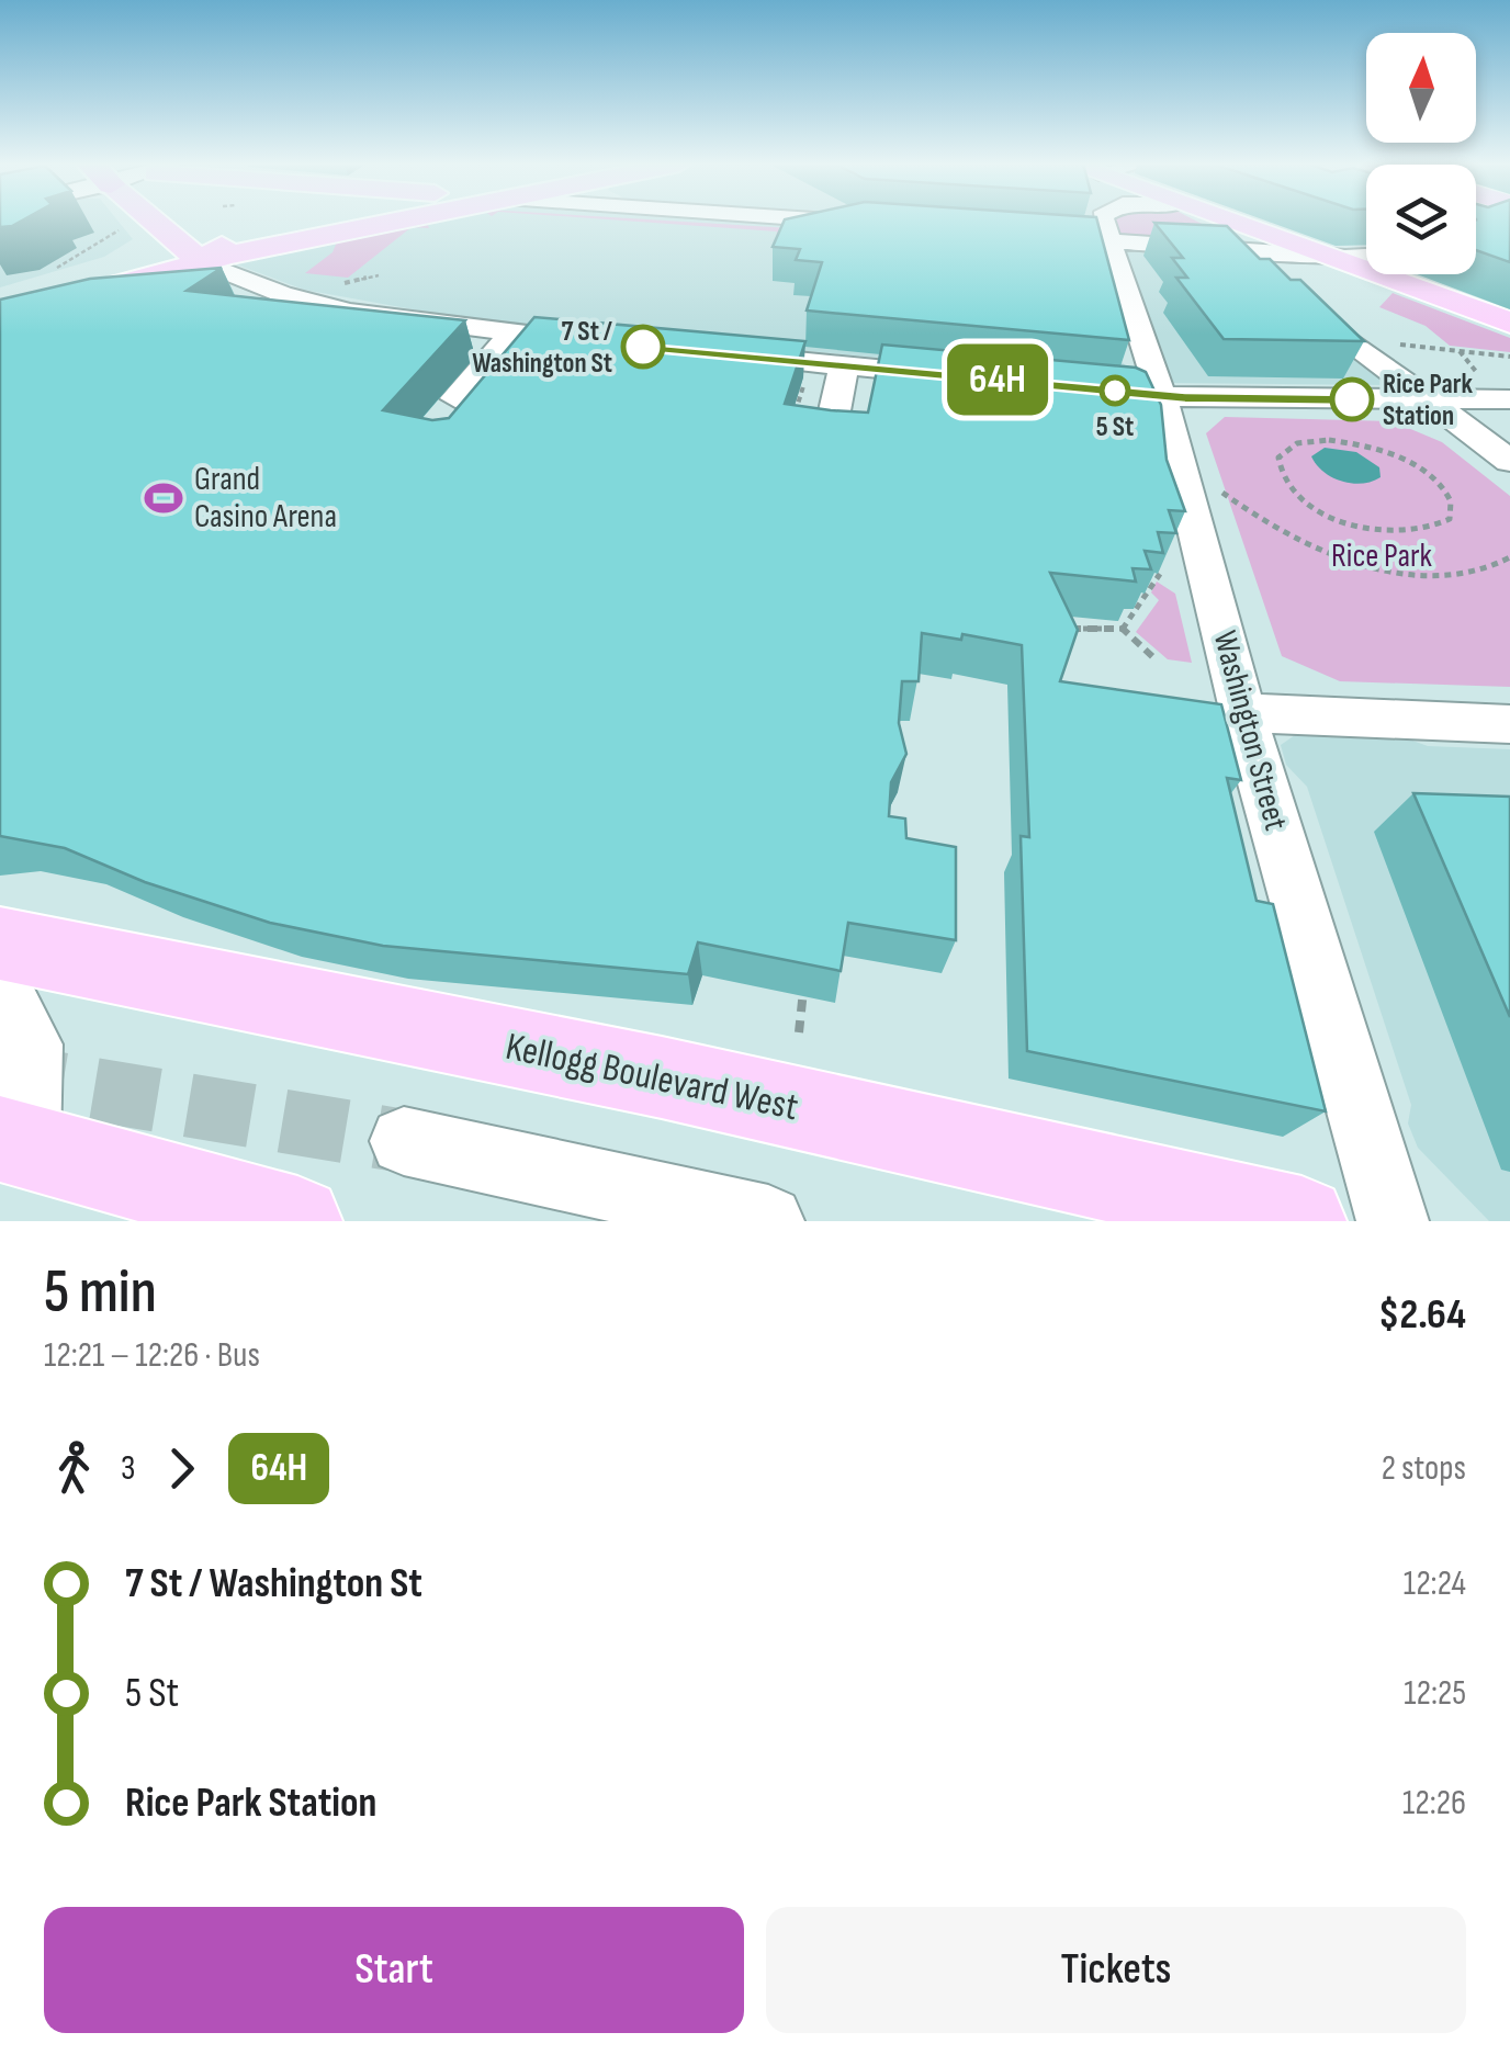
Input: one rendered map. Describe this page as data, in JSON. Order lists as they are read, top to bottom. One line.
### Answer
{"streets":{"main road":["Kellogg Boulevard West"],"street":["Washington Street"]},"parks":["Rice Park"],"places":{"other":["7 St / Washington St","5 St","Rice Park Station"],"sports":["Grand Casino Arena"]},"lines":["bus line 64H"],"north":"top","page":{"on_map":"64H","heading":["5 min","12:21 – 12:26 · Bus","$2.64"],"legs":["3","64H","2 stops"],"list":[{"name":"7 St / Washington St","value":"12:24"},{"name":"5 St","value":"12:25"},{"name":"Rice Park Station","value":"12:26"}],"buttons":["Start","Tickets"]}}
